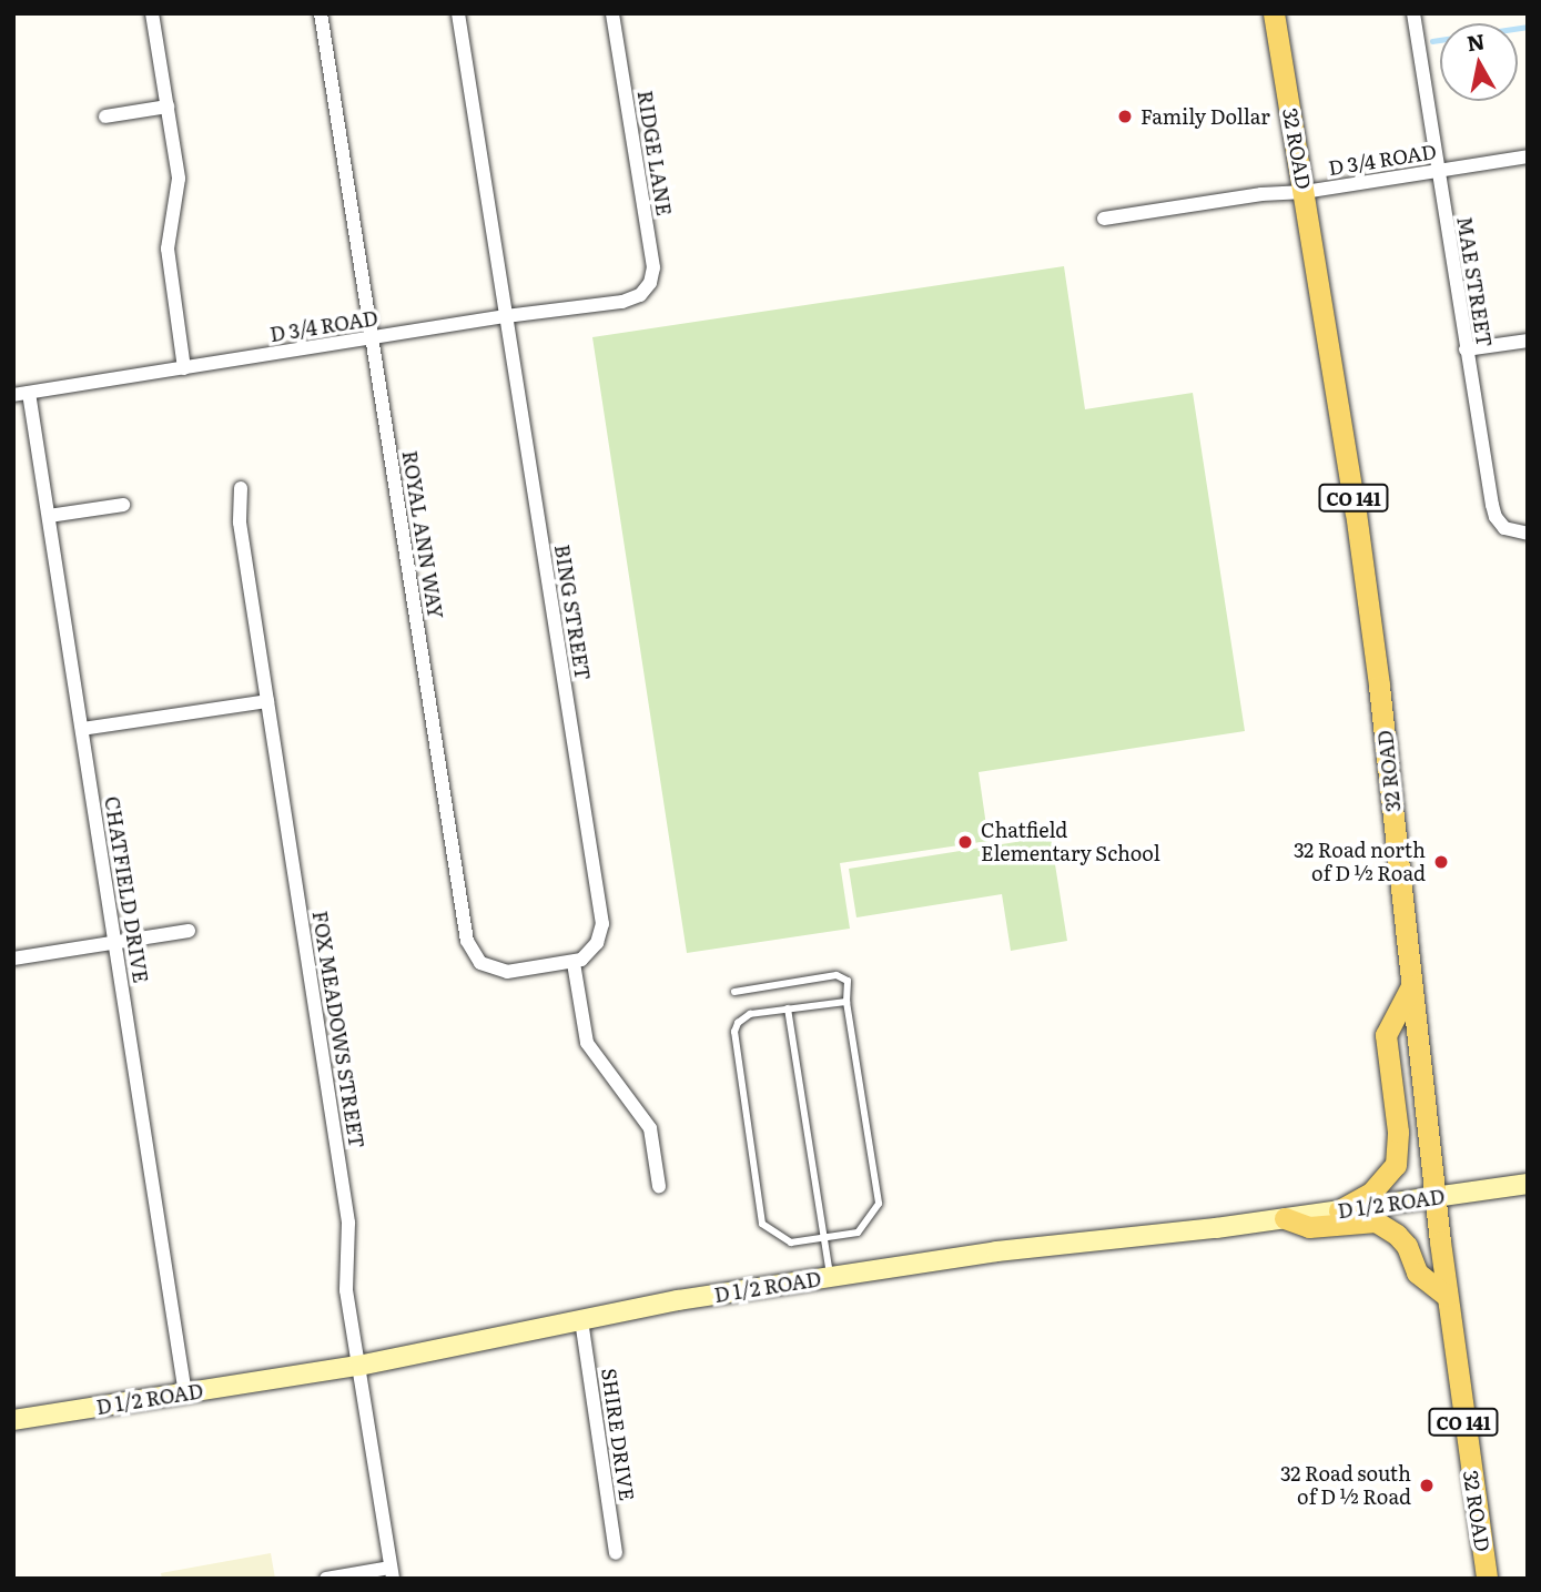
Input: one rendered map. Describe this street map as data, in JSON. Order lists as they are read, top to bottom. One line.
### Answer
{"streets":{"main road":["32 ROAD","CO 141","D 1/2 ROAD"],"street":["RIDGE LANE","D 3/4 ROAD","MAE STREET","ROYAL ANN WAY","BING STREET","CHATFIELD DRIVE","FOX MEADOWS STREET","SHIRE DRIVE"]},"crossings":[["32 ROAD","D 3/4 ROAD"],["32 ROAD","D 1/2 ROAD"],["RIDGE LANE","D 3/4 ROAD"],["D 3/4 ROAD","MAE STREET"],["D 3/4 ROAD","ROYAL ANN WAY"],["D 3/4 ROAD","BING STREET"],["D 3/4 ROAD","CHATFIELD DRIVE"],["ROYAL ANN WAY","BING STREET"],["CHATFIELD DRIVE","D 1/2 ROAD"],["FOX MEADOWS STREET","D 1/2 ROAD"],["D 1/2 ROAD","SHIRE DRIVE"]],"places":["Family Dollar","Chatfield Elementary School","32 Road north of D ½ Road","32 Road south of D ½ Road"],"north":"top"}
